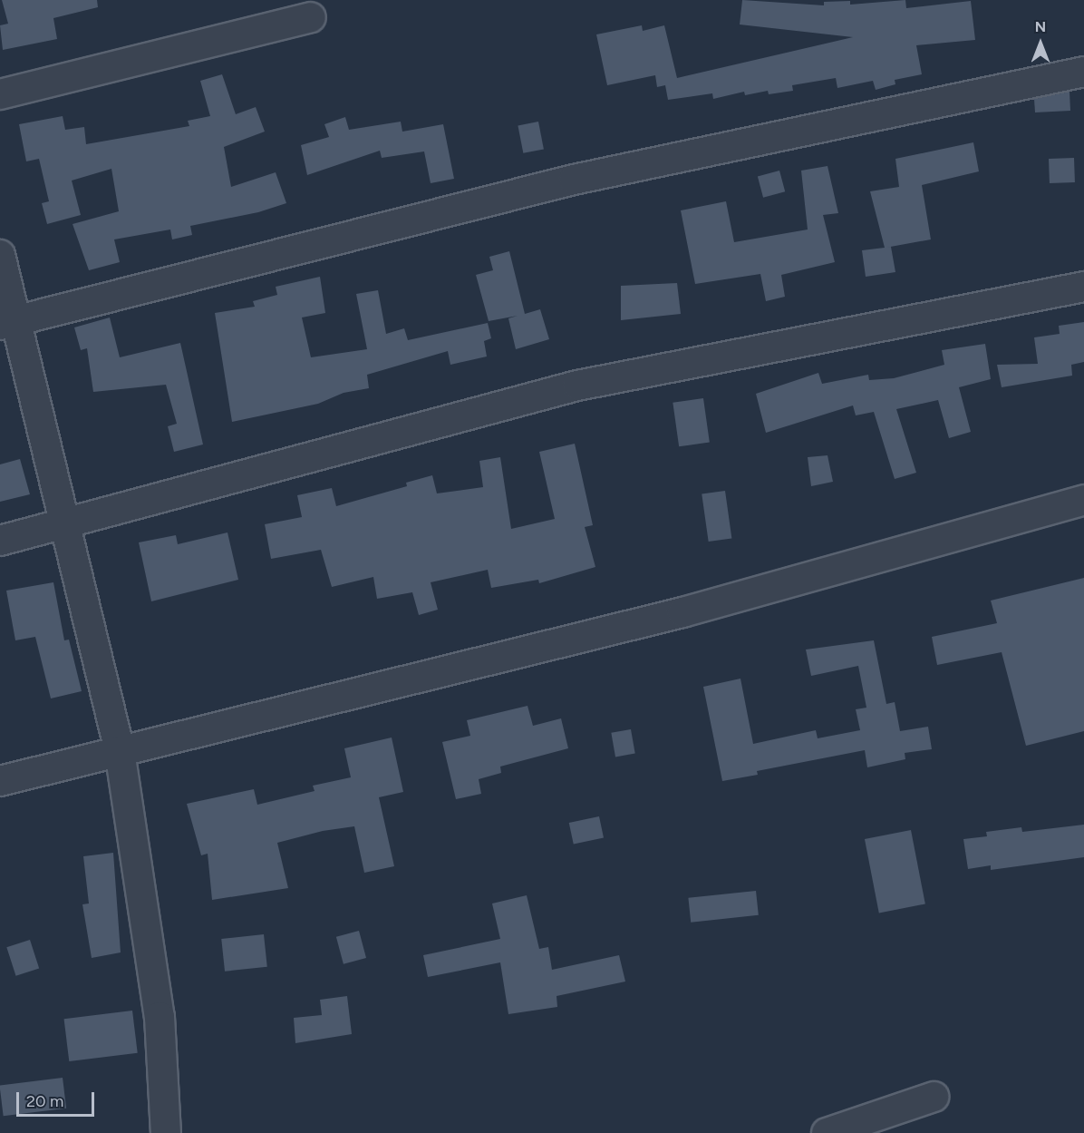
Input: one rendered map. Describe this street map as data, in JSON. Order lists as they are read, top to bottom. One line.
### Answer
{"scale_bar":"20 m","north":"top"}
